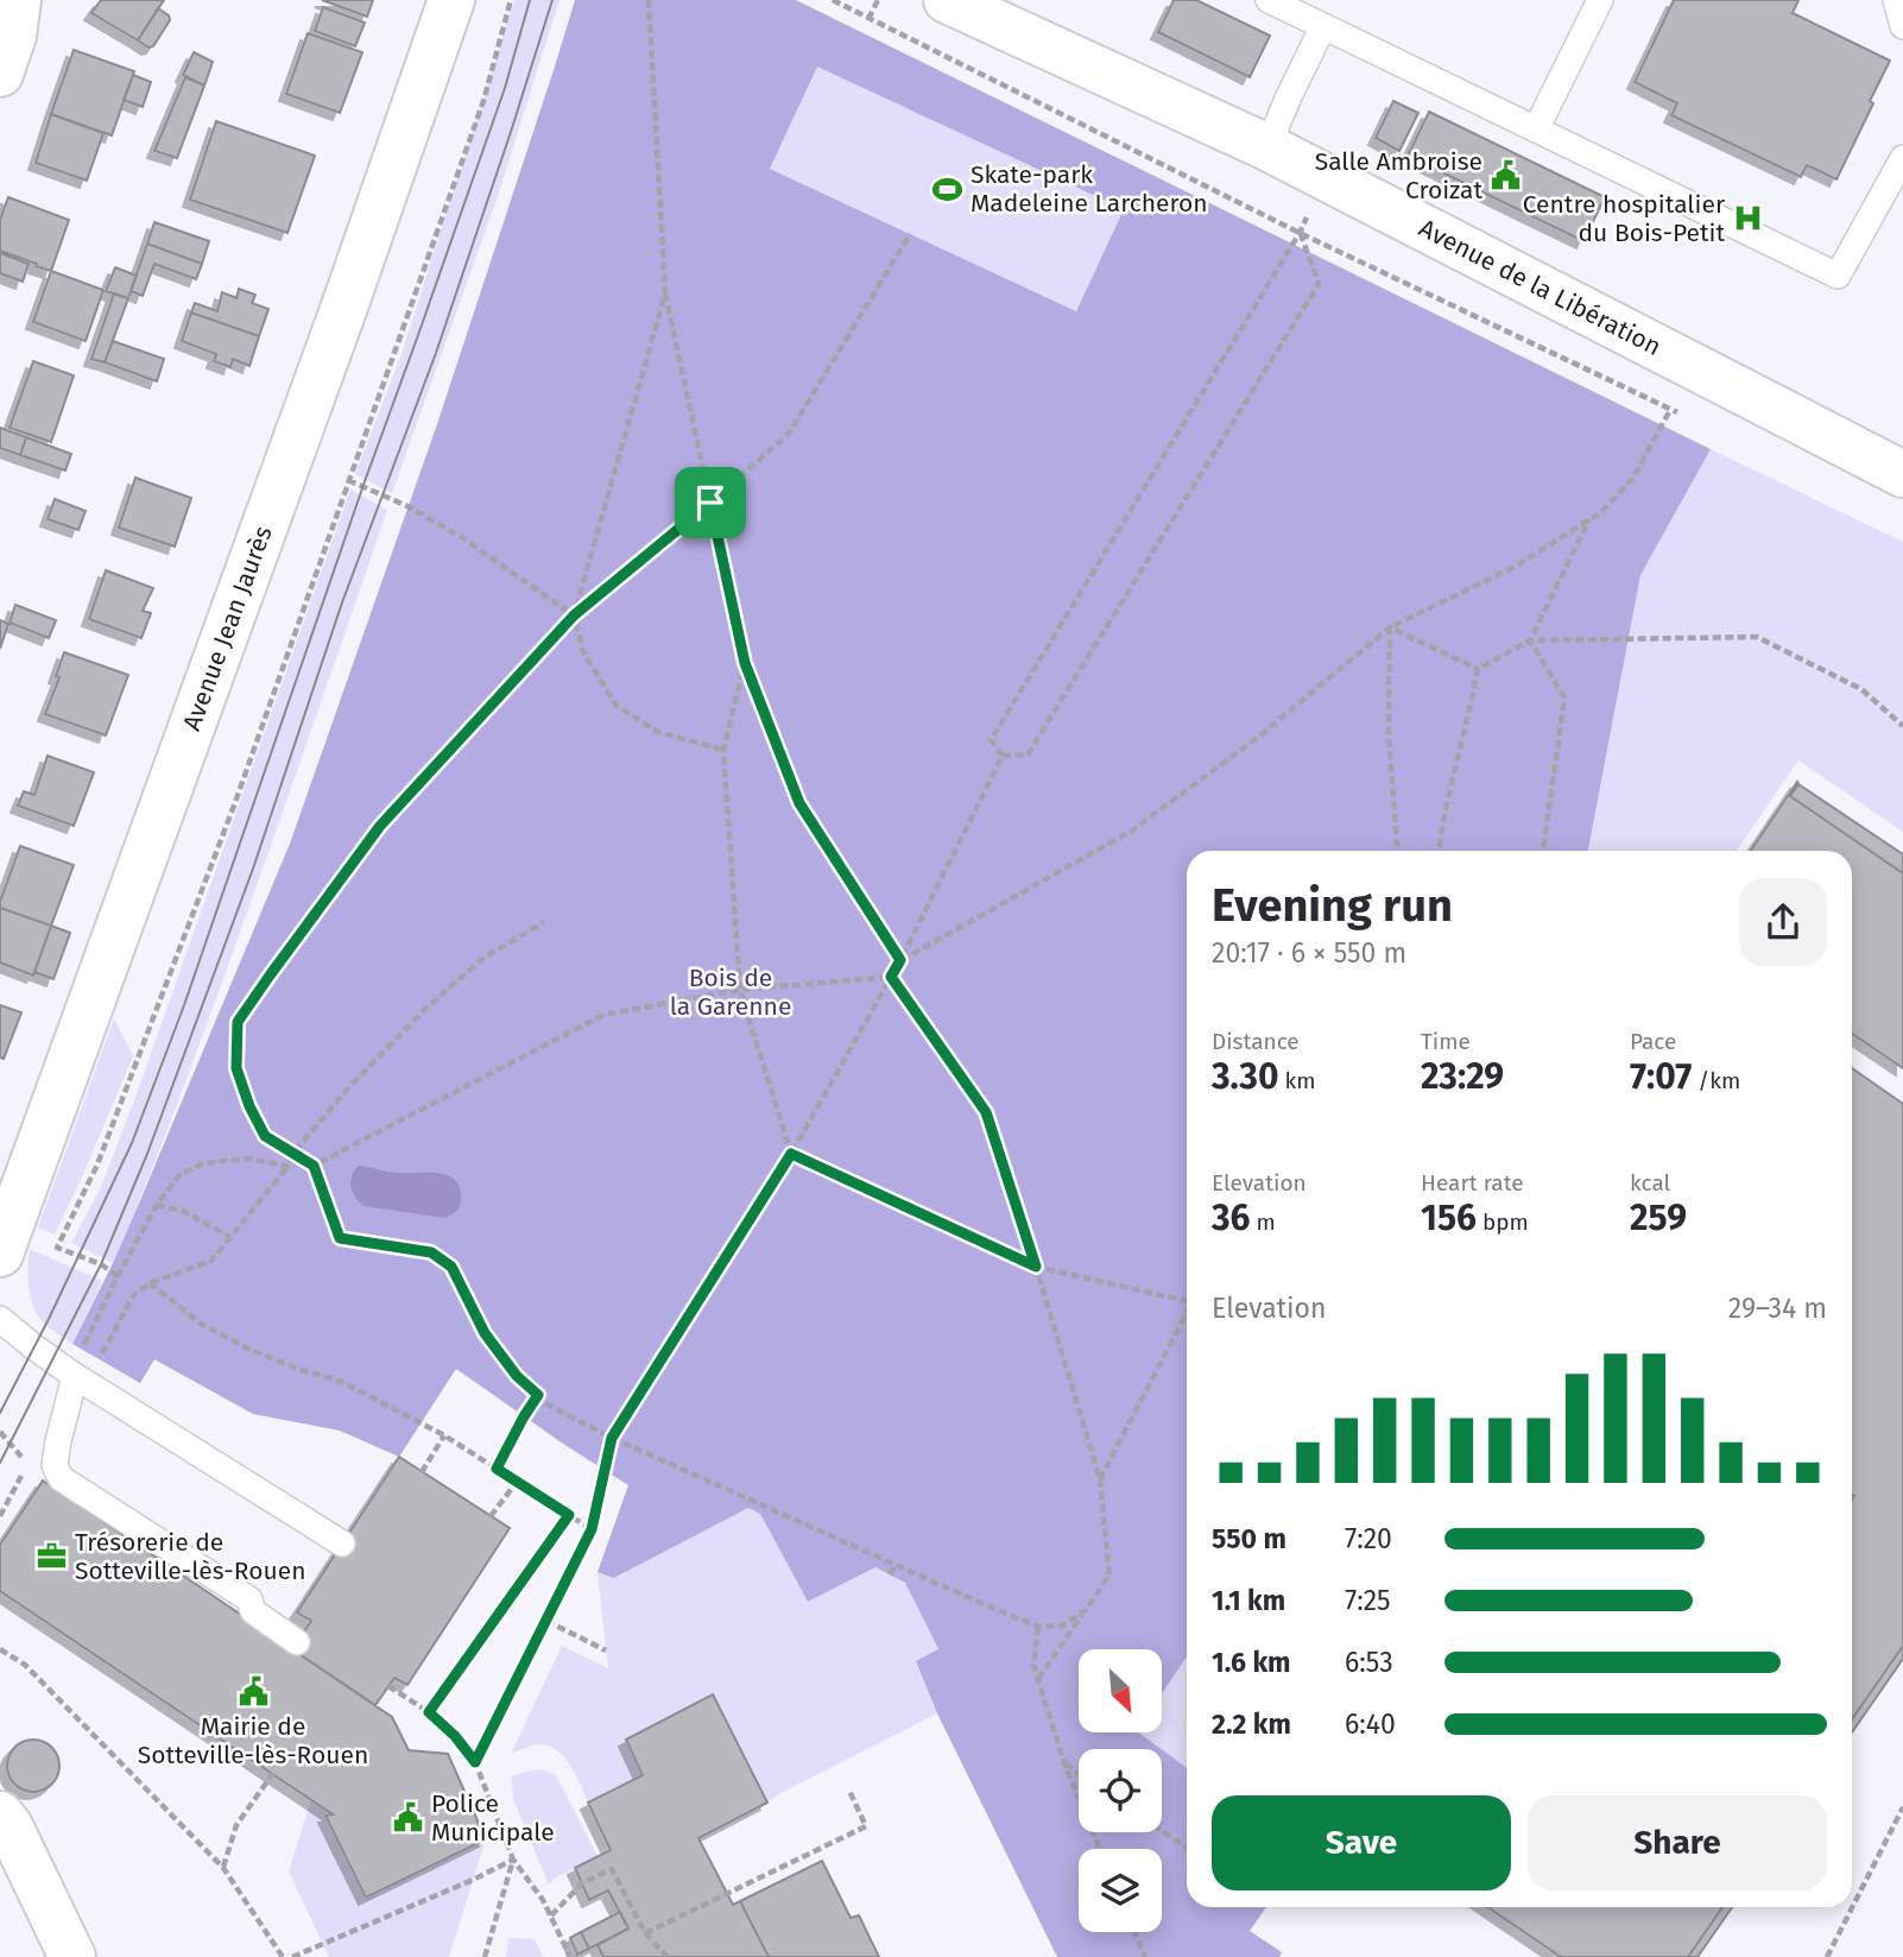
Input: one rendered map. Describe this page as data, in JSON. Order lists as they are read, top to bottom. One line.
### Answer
{"streets":{"street":["Avenue de la Libération","Avenue Jean Jaurès"]},"parks":["Bois de la Garenne"],"places":{"public building":["Salle Ambroise Croizat","Mairie de Sotteville-lès-Rouen","Police Municipale"],"sports":["Skate-park Madeleine Larcheron"],"hospital":["Centre hospitalier du Bois-Petit"],"office":["Trésorerie de Sotteville-lès-Rouen"]},"north":"bottom right","page":{"heading":["Evening run","20:17 · 6 × 550 m"],"stats":[["Distance","3.30 km"],["Time","23:29"],["Pace","7:07 /km"],["Elevation","36 m"],["Heart rate","156 bpm"],["kcal","259"]],"chart":["Elevation","29–34 m"],"list":[{"name":"550 m","note":"7:20"},{"name":"1.1 km","note":"7:25"},{"name":"1.6 km","note":"6:53"},{"name":"2.2 km","note":"6:40"}],"buttons":["Save","Share"]}}
